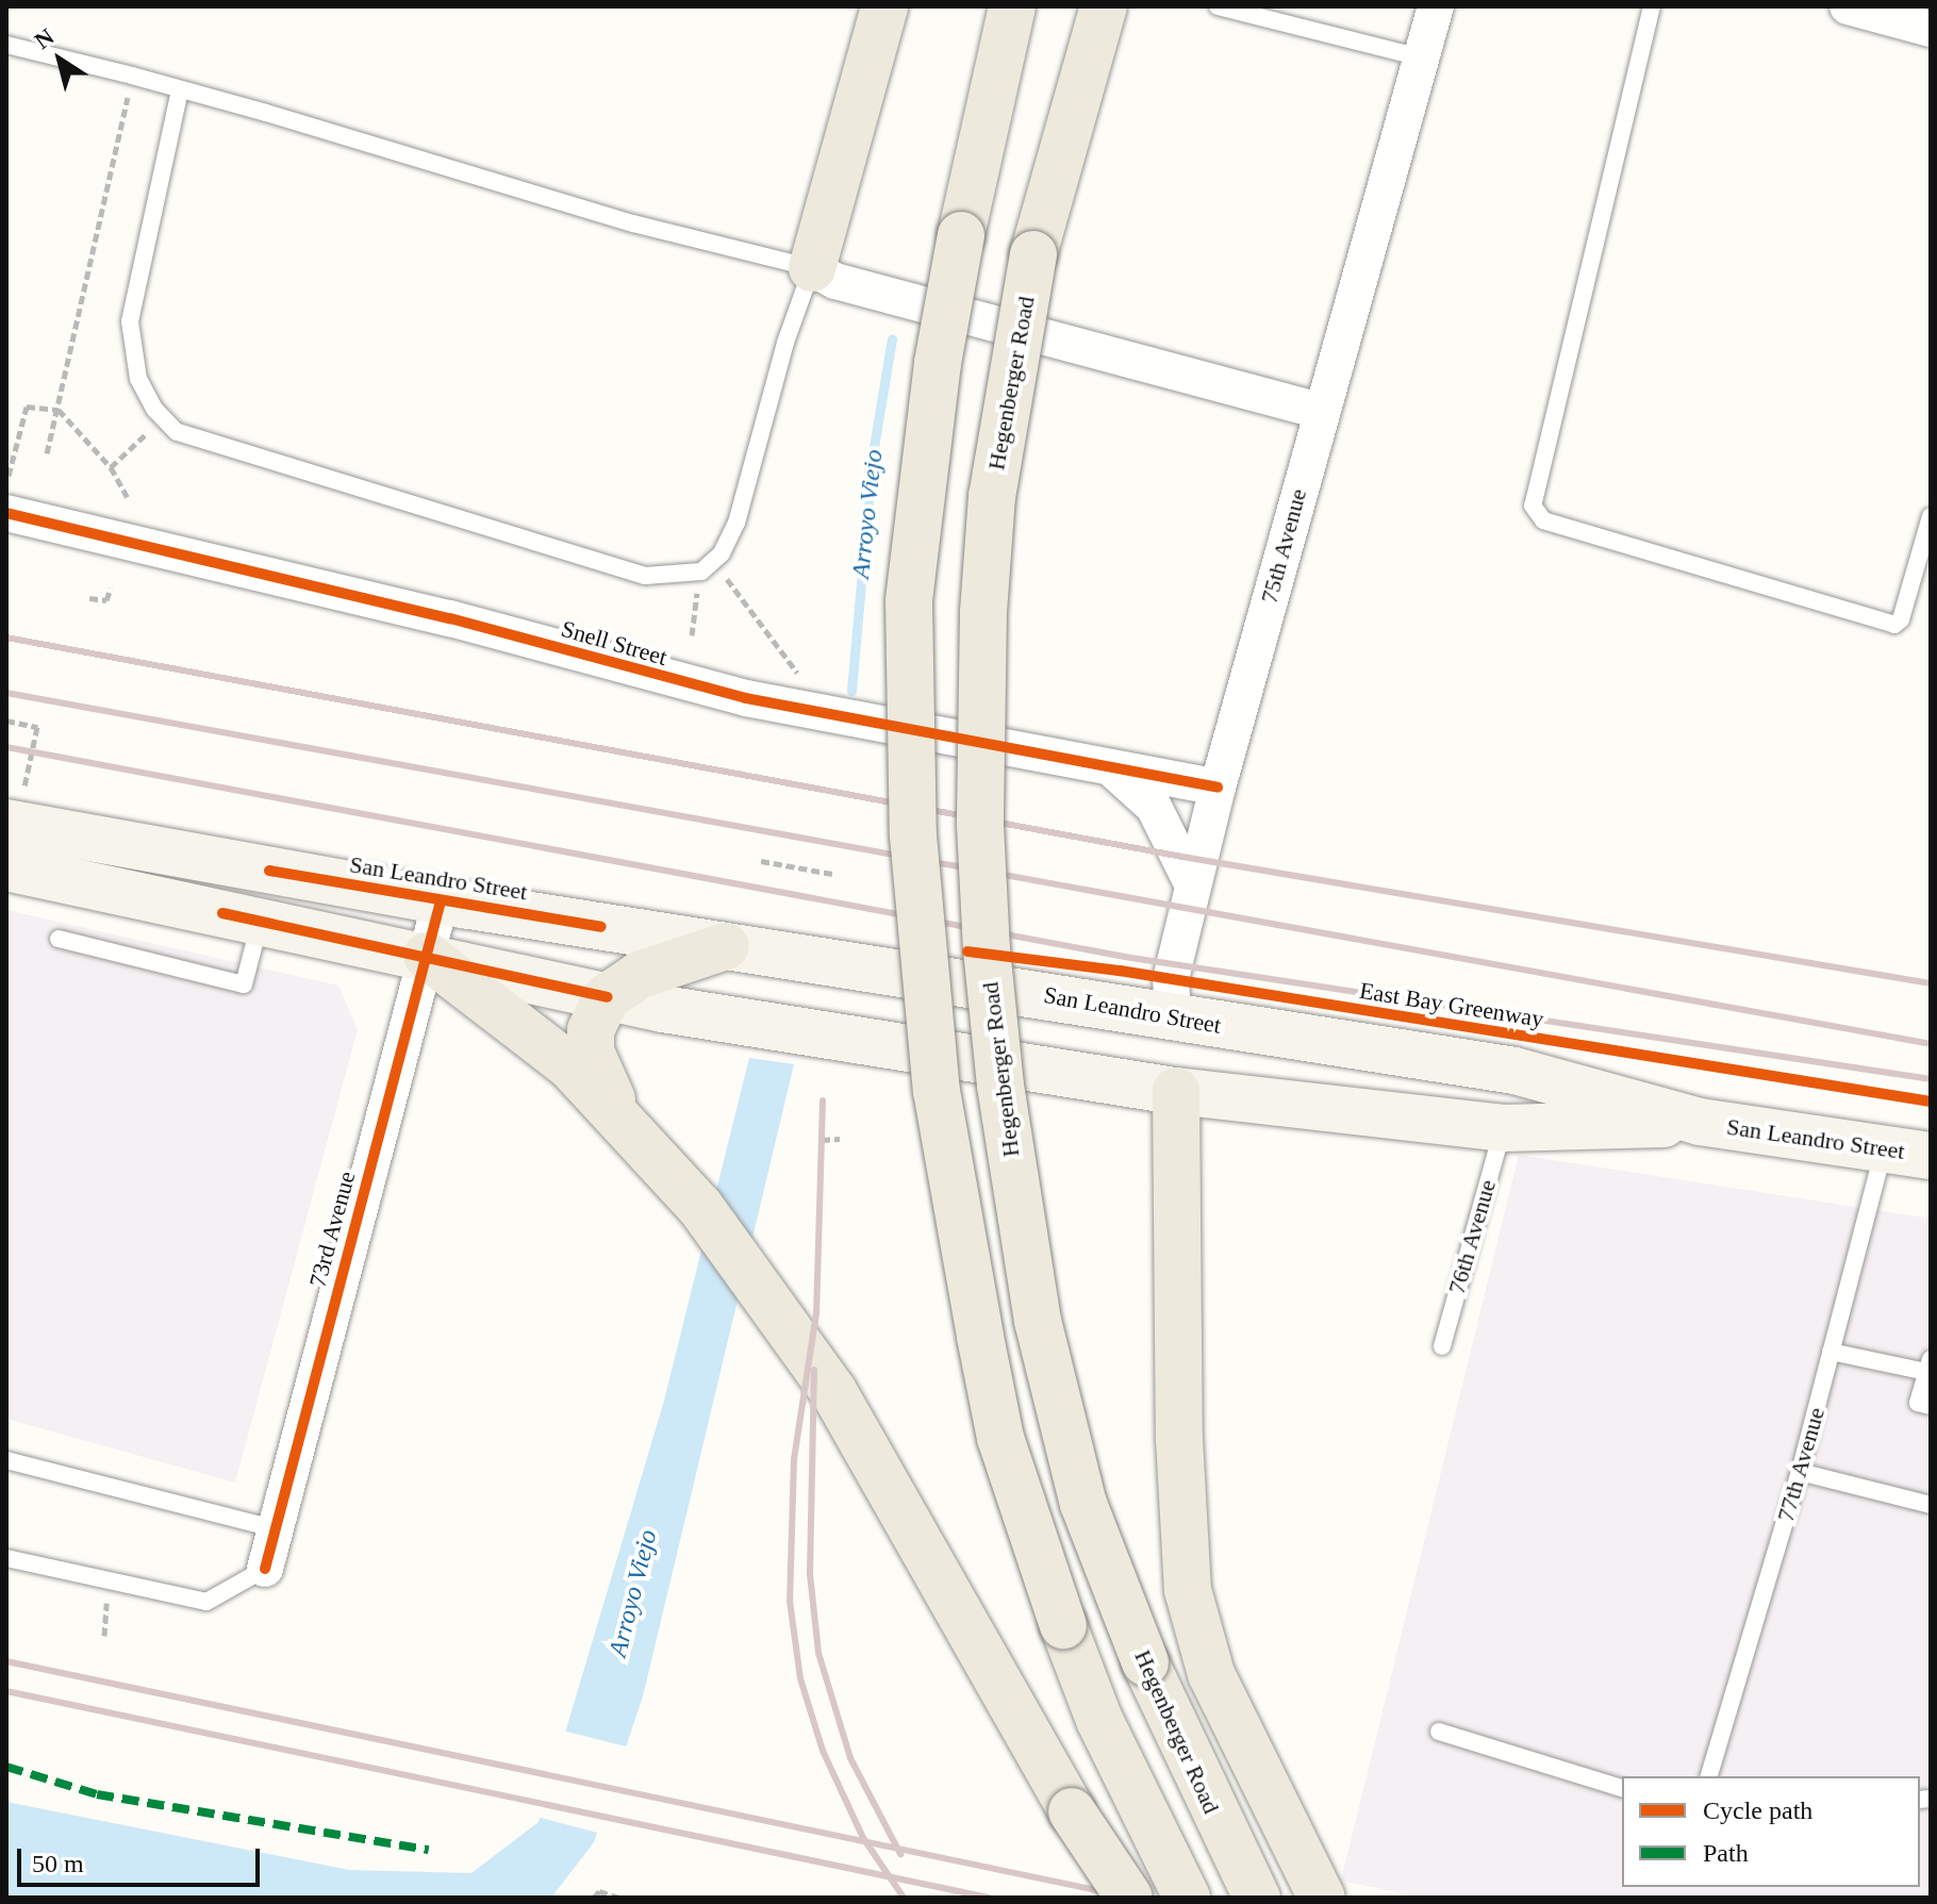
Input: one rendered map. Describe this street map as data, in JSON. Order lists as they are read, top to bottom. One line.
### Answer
{"streets":{"main road":["Hegenberger Road","75th Avenue","San Leandro Street"],"street":["Snell Street","73rd Avenue"],"lane":["76th Avenue","77th Avenue"],"cycle path":["East Bay Greenway"]},"crossings":[["75th Avenue","Snell Street"],["75th Avenue","San Leandro Street"],["San Leandro Street","73rd Avenue"],["San Leandro Street","76th Avenue"],["San Leandro Street","77th Avenue"]],"water":["Arroyo Viejo"],"legend":["Cycle path","Path"],"scale_bar":"50 m","north":"top left"}
